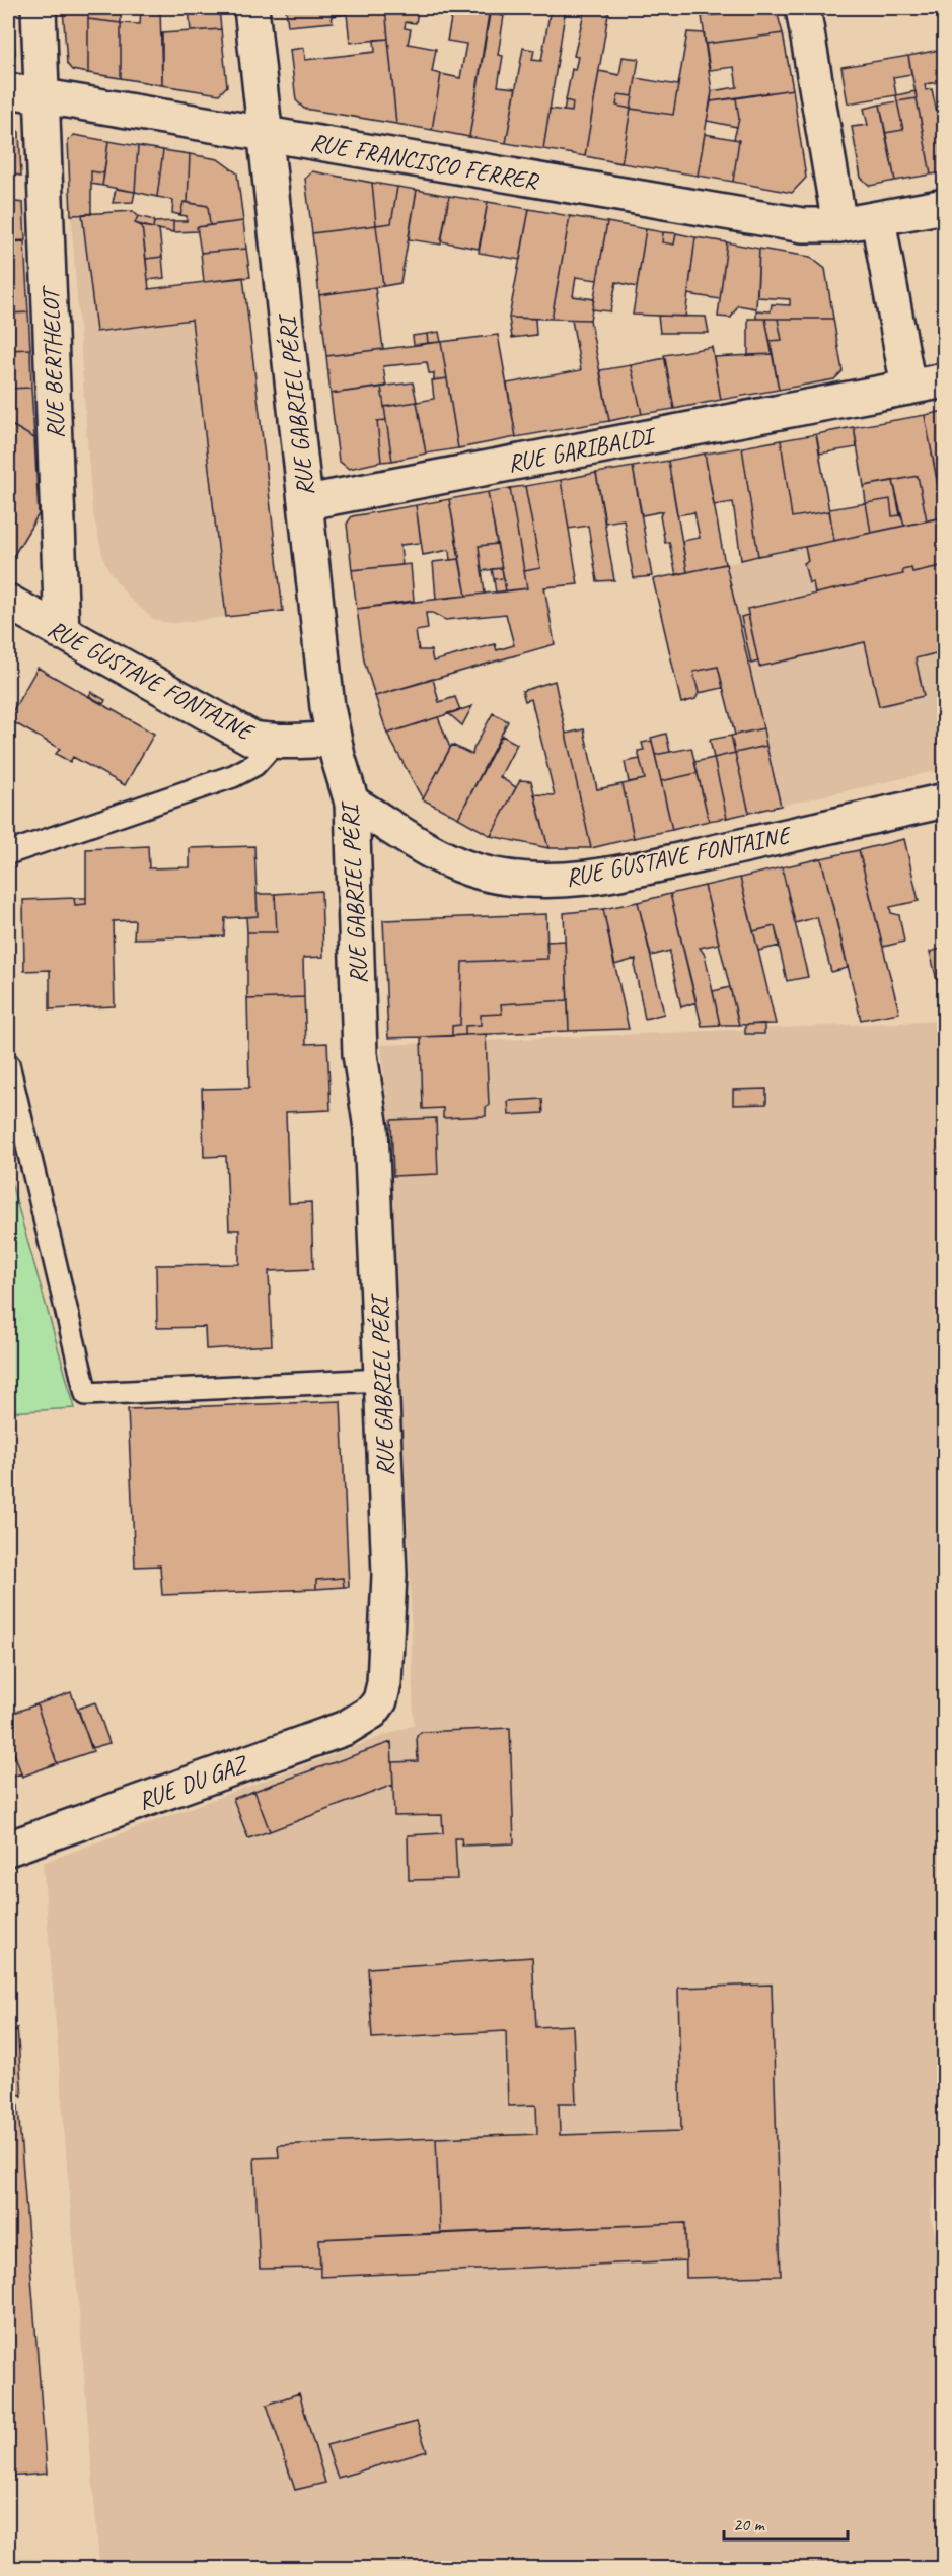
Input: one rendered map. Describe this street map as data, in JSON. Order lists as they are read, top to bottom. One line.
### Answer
{"streets":{"street":["RUE FRANCISCO FERRER","RUE BERTHELOT","RUE GABRIEL PÉRI","RUE GARIBALDI","RUE GUSTAVE FONTAINE","RUE DU GAZ"]},"crossings":[["RUE FRANCISCO FERRER","RUE BERTHELOT"],["RUE FRANCISCO FERRER","RUE GABRIEL PÉRI"],["RUE BERTHELOT","RUE GUSTAVE FONTAINE"],["RUE GABRIEL PÉRI","RUE GARIBALDI"],["RUE GABRIEL PÉRI","RUE GUSTAVE FONTAINE"],["RUE GABRIEL PÉRI","RUE DU GAZ"]],"scale_bar":"20 m"}
